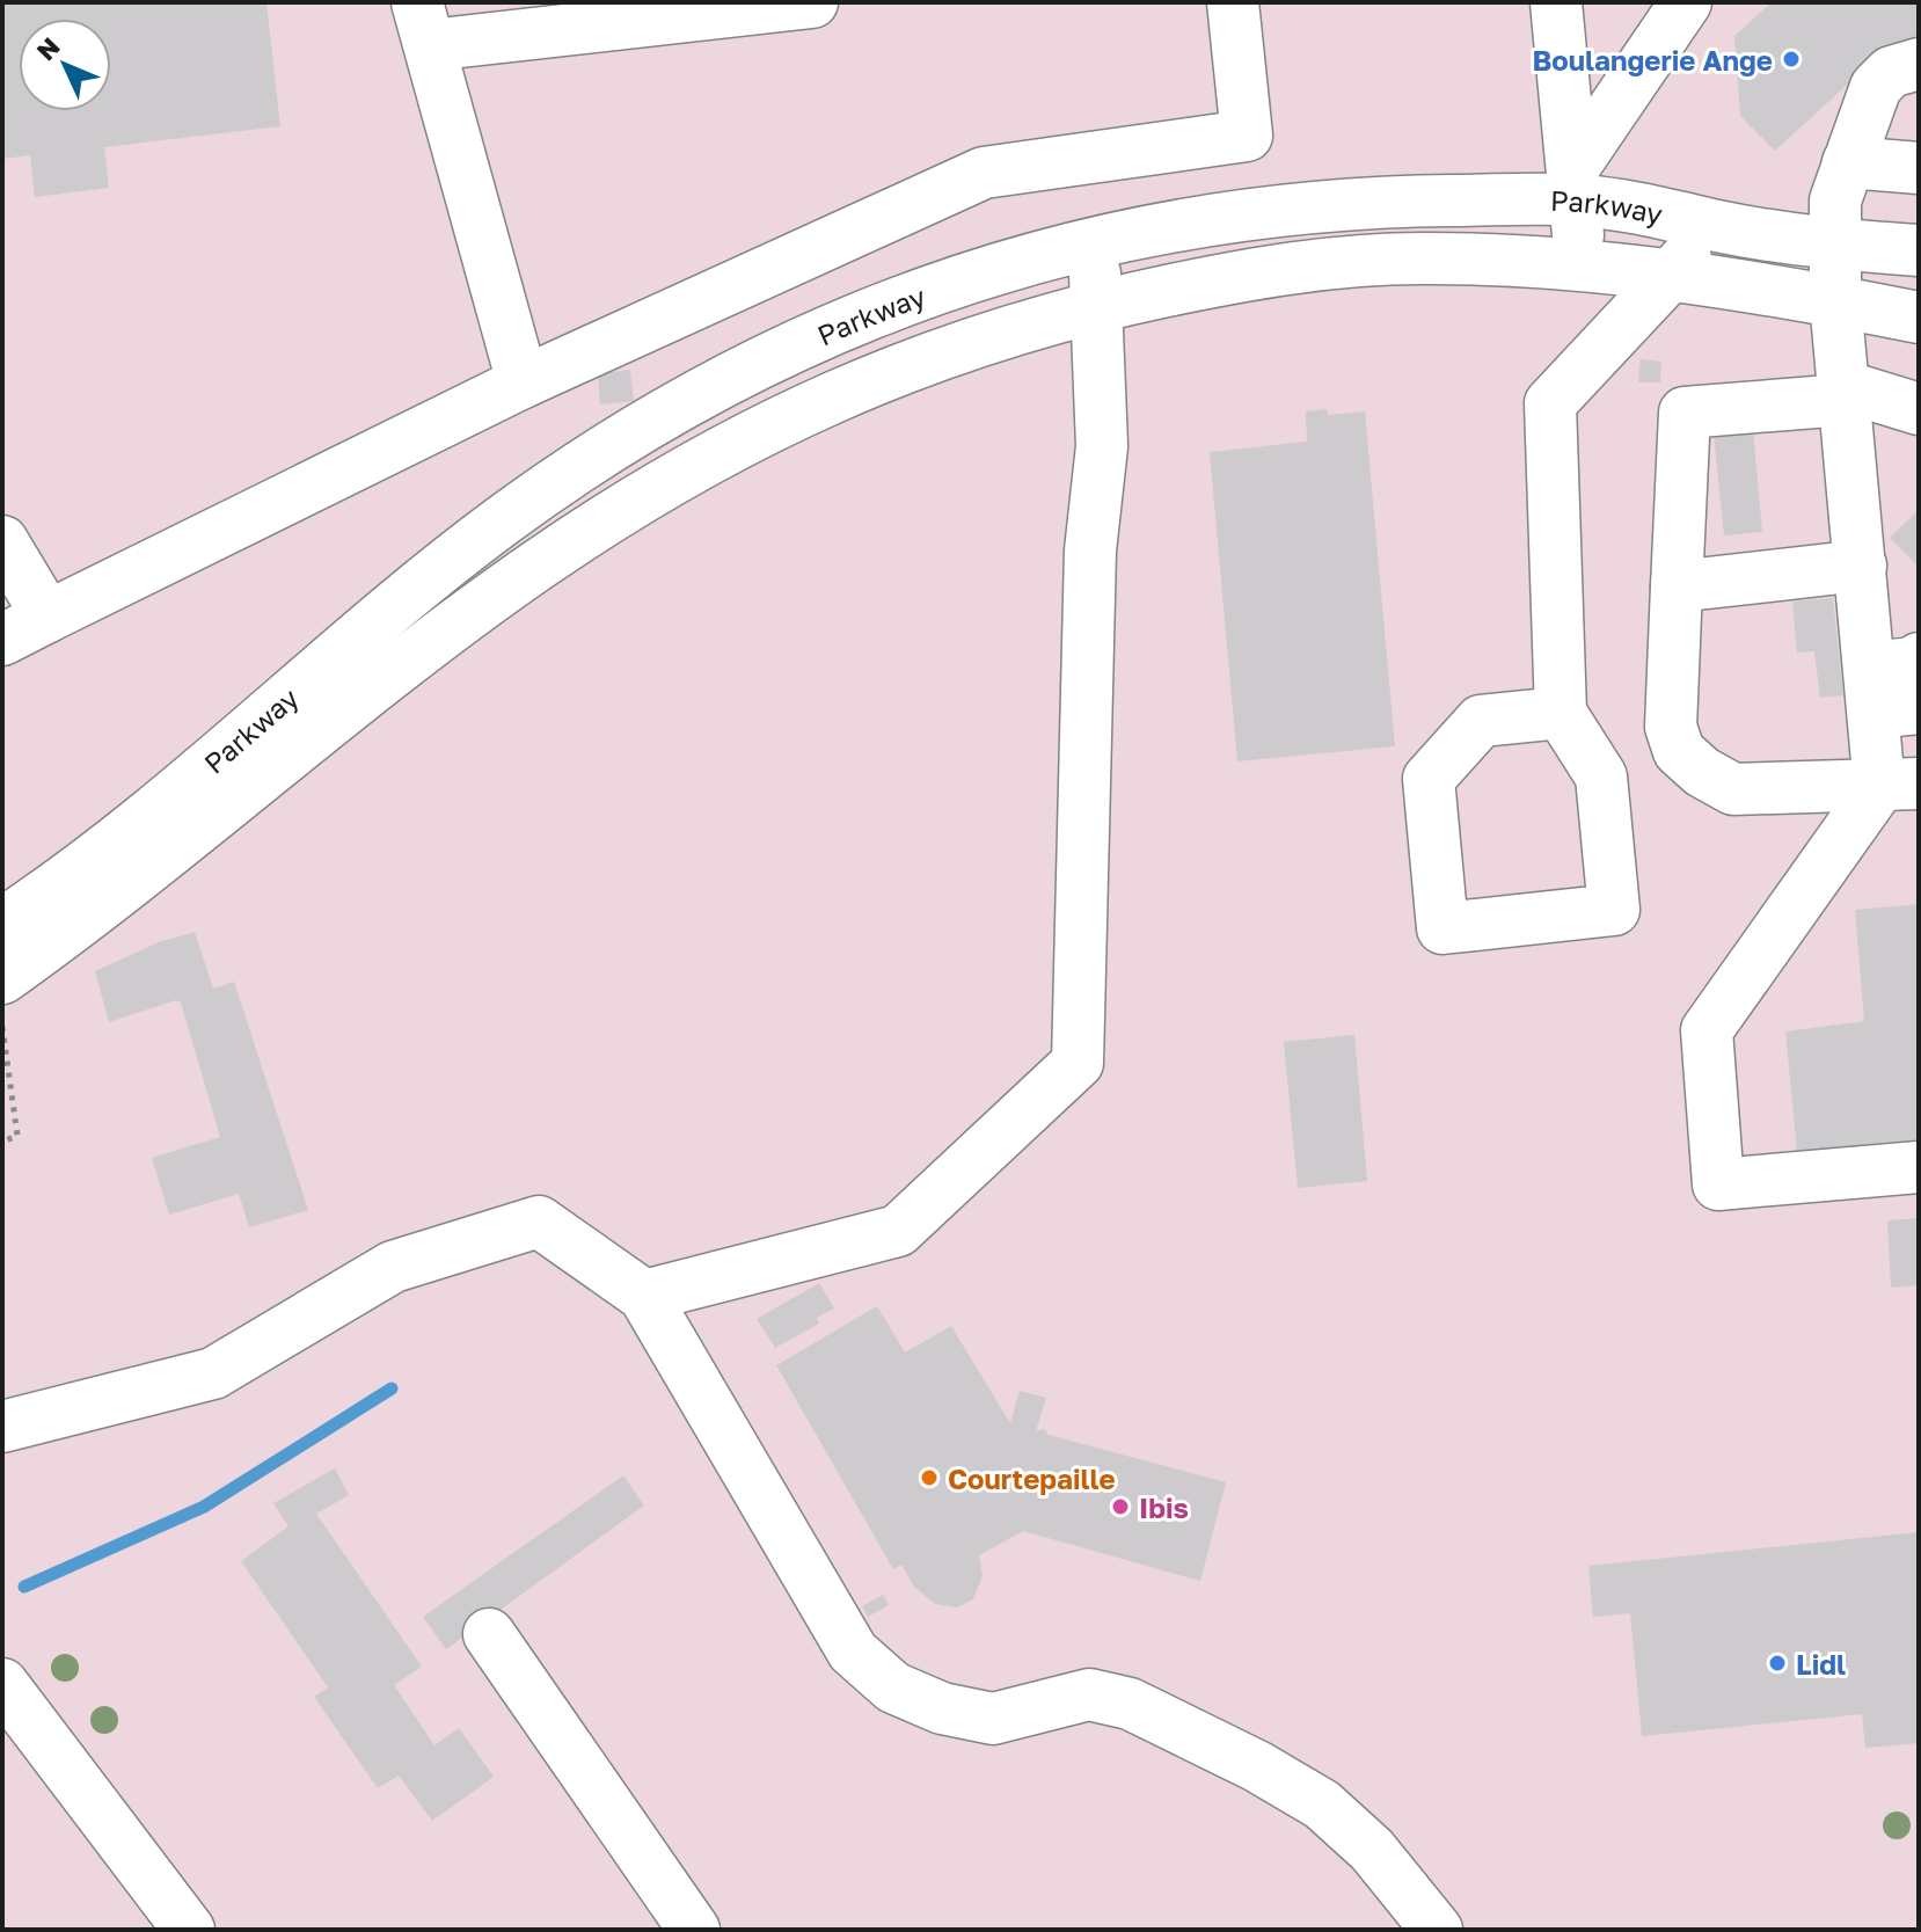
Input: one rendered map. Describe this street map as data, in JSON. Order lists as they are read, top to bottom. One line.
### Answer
{"streets":{"street":["Parkway"]},"places":["Boulangerie Ange","Courtepaille","Ibis","Lidl"],"north":"top left"}
